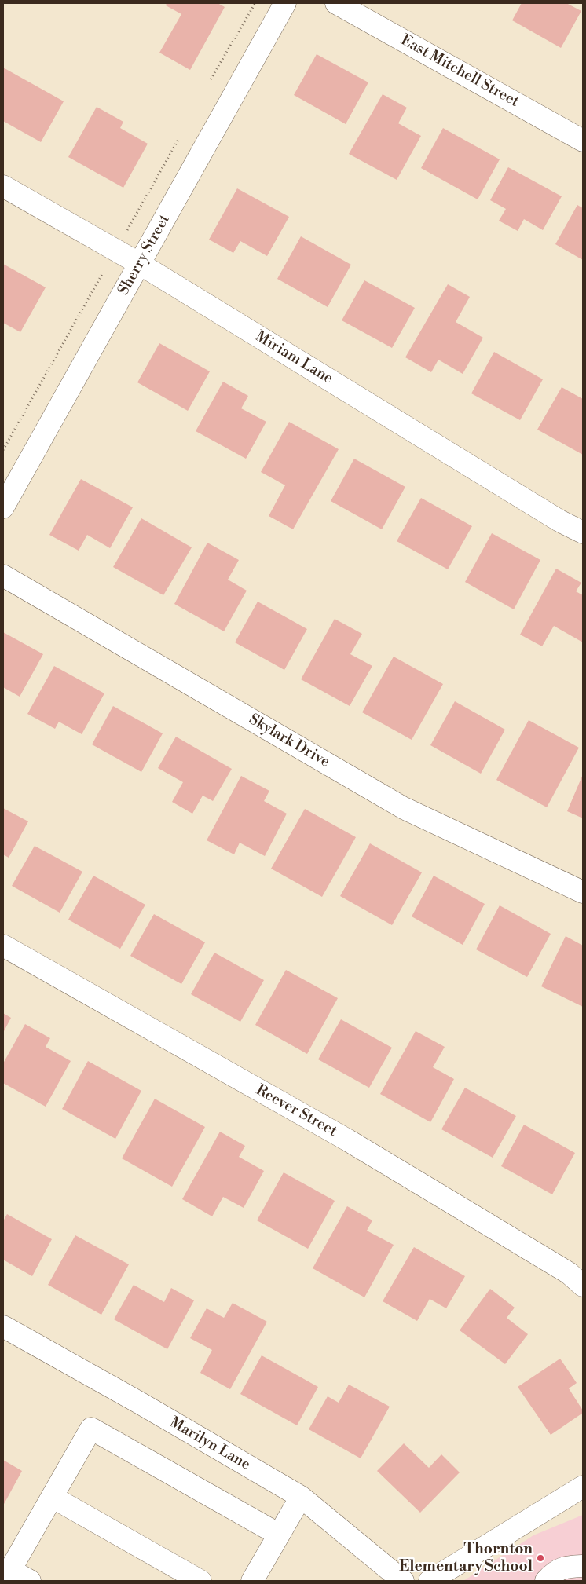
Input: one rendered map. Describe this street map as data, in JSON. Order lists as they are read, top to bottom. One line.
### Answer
{"streets":{"street":["East Mitchell Street","Sherry Street","Miriam Lane","Skylark Drive","Reever Street","Marilyn Lane"]},"crossings":[["Sherry Street","Miriam Lane"]],"places":["Thornton Elementary School"]}
